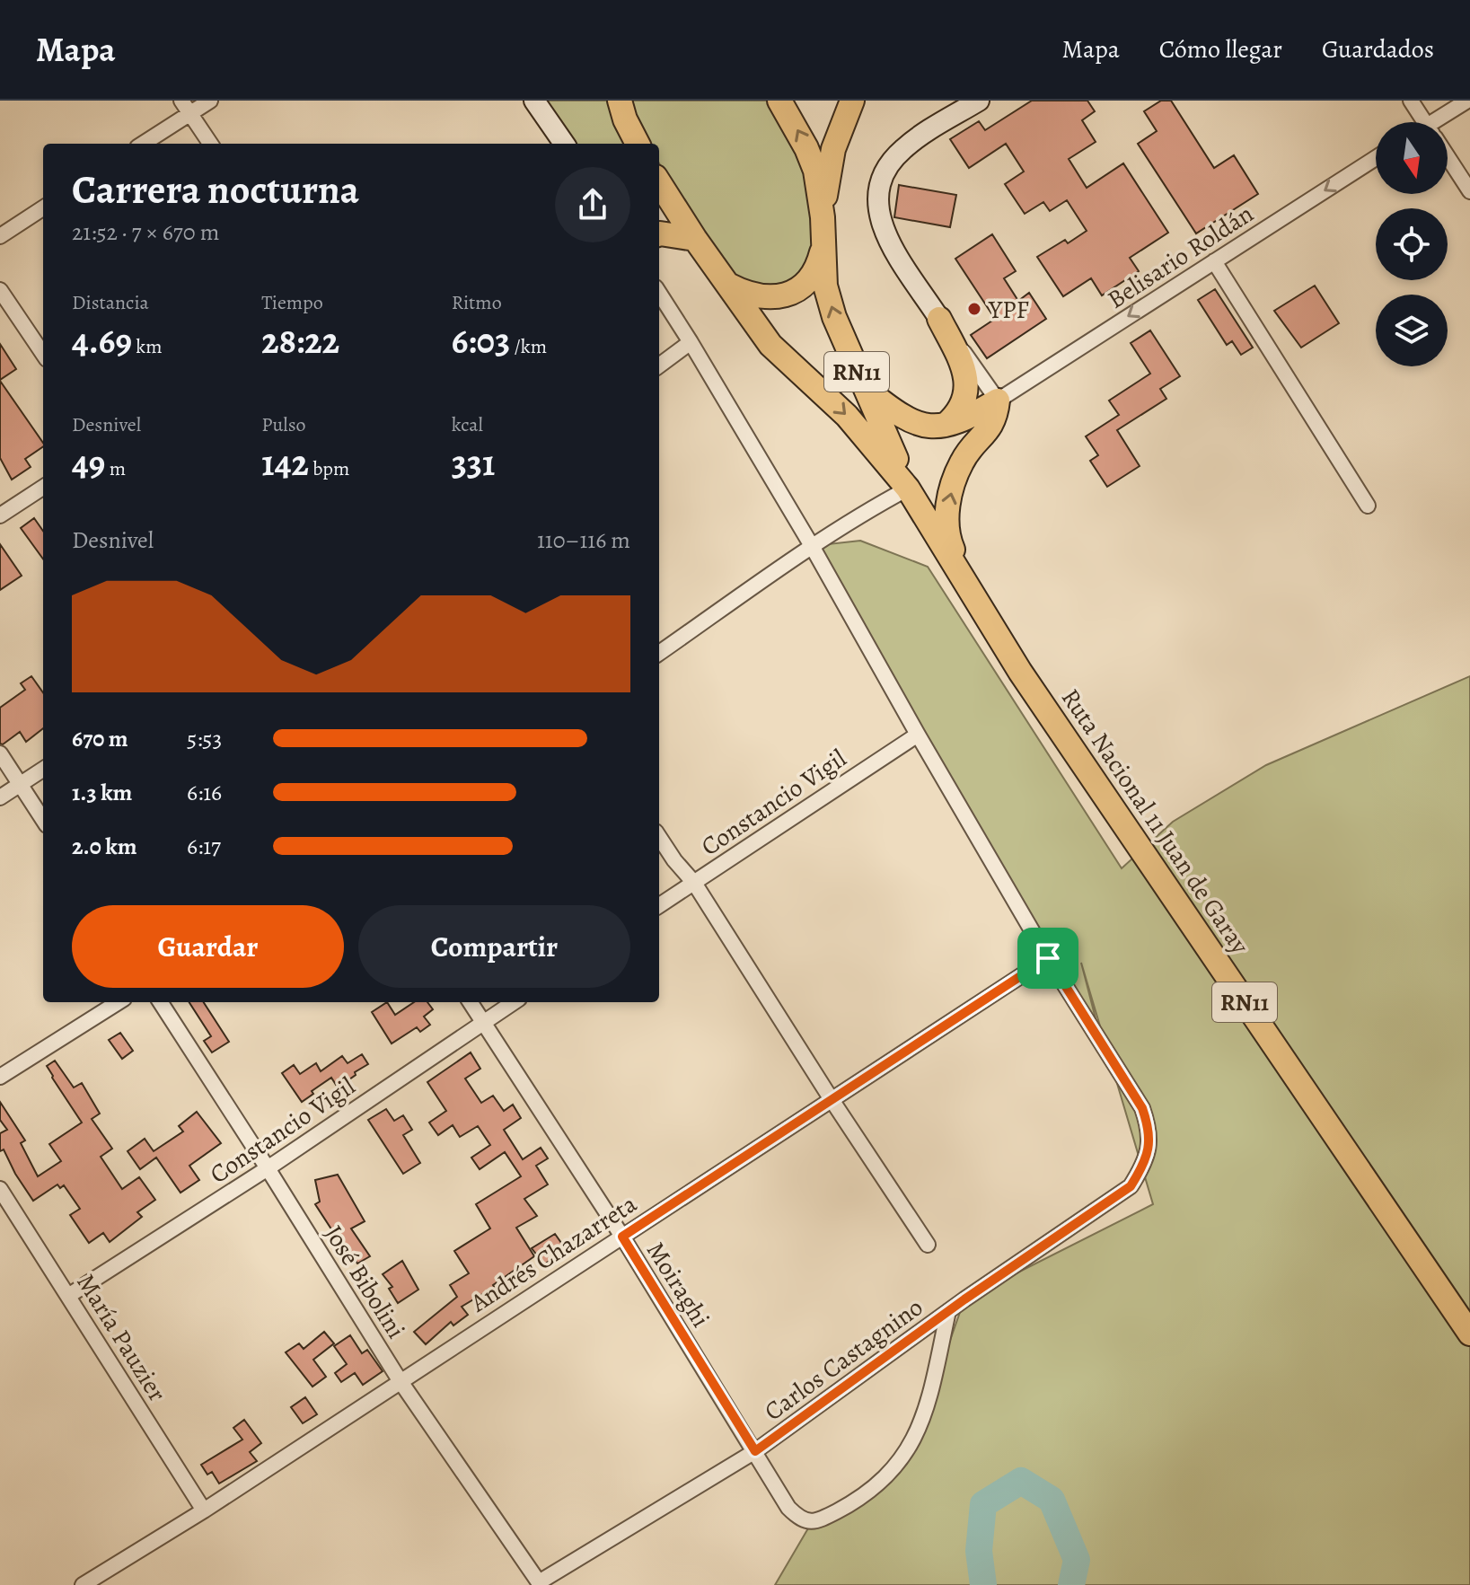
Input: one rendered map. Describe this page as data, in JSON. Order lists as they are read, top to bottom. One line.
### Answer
{"streets":{"highway":["RN11","Ruta Nacional 11 Juan de Garay"],"street":["Belisario Roldán","Constancio Vigil","Andrés Chazarreta","José Bibolini","Moiraghi","María Pauzier","Carlos Castagnino"]},"crossings":[["Constancio Vigil","José Bibolini"],["Constancio Vigil","Moiraghi"],["Constancio Vigil","María Pauzier"],["Andrés Chazarreta","José Bibolini"],["Andrés Chazarreta","Moiraghi"],["Andrés Chazarreta","María Pauzier"],["Andrés Chazarreta","Carlos Castagnino"],["José Bibolini","Carlos Castagnino"],["Moiraghi","Carlos Castagnino"]],"one_way":["Belisario Roldán"],"places":["YPF"],"north":"bottom","page":{"header":"Mapa","nav":["Mapa","Cómo llegar","Guardados"],"heading":["Carrera nocturna","21:52 · 7 × 670 m"],"stats":[["Distancia","4.69 km"],["Tiempo","28:22"],["Ritmo","6:03 /km"],["Desnivel","49 m"],["Pulso","142 bpm"],["kcal","331"]],"chart":["Desnivel","110–116 m"],"list":[{"name":"670 m","note":"5:53"},{"name":"1.3 km","note":"6:16"},{"name":"2.0 km","note":"6:17"}],"buttons":["Guardar","Compartir"]}}
